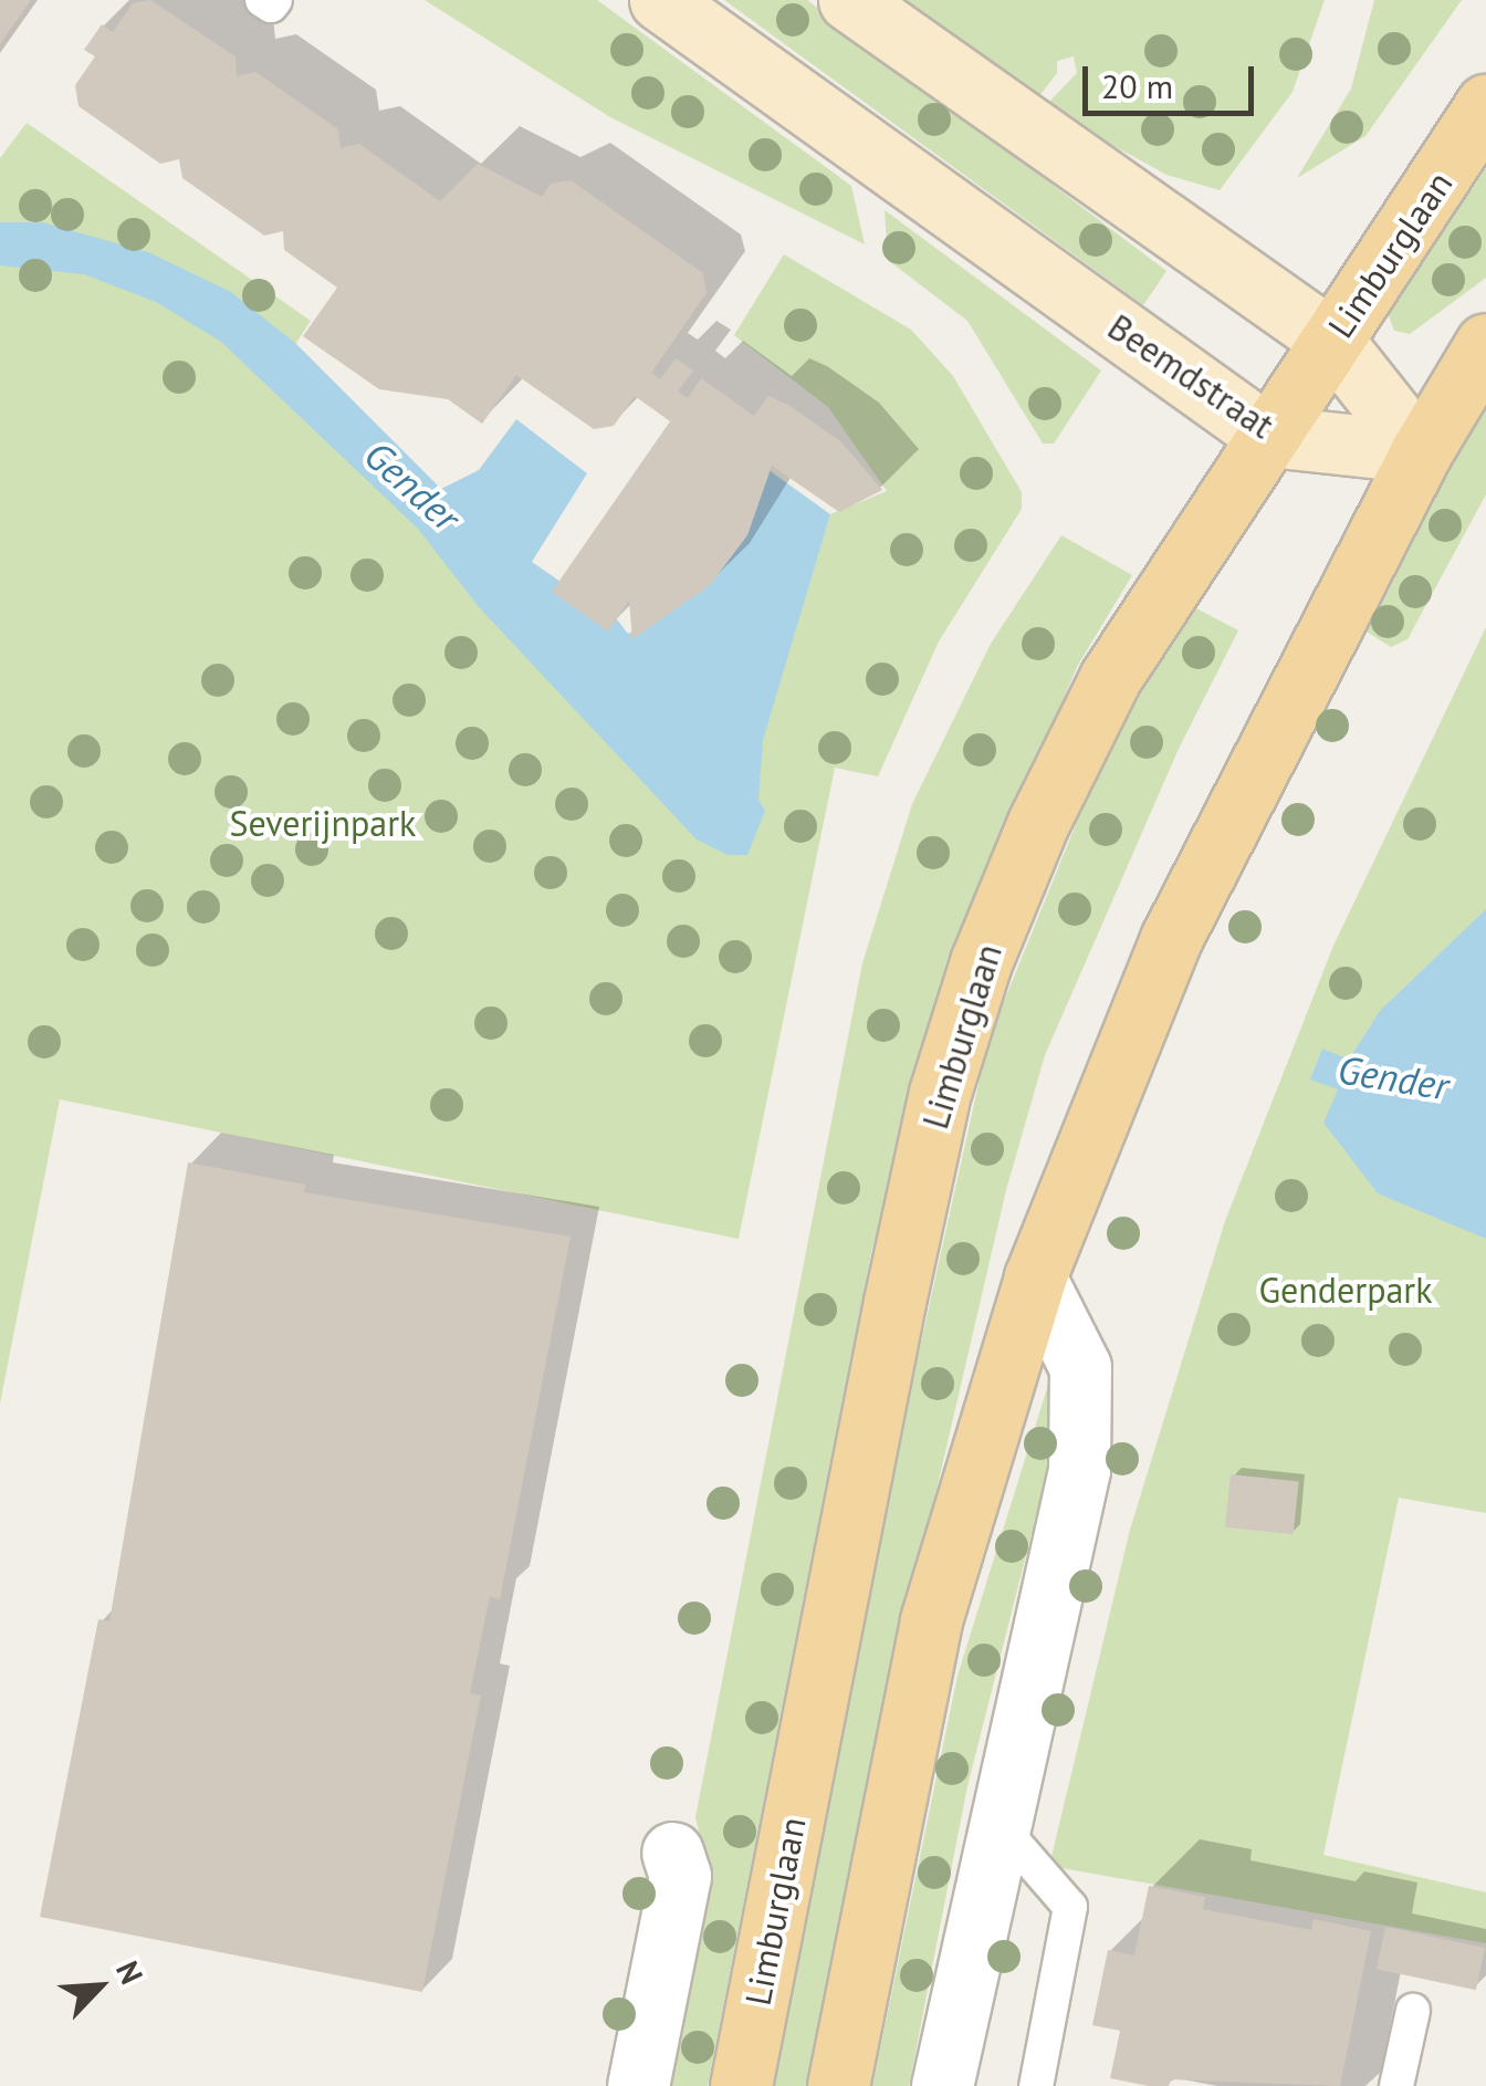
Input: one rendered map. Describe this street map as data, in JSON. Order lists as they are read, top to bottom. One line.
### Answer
{"streets":{"main road":["Limburglaan","Beemdstraat"]},"crossings":[["Limburglaan","Beemdstraat"]],"water":["Gender"],"parks":["Severijnpark","Genderpark"],"scale_bar":"20 m","north":"top right"}
